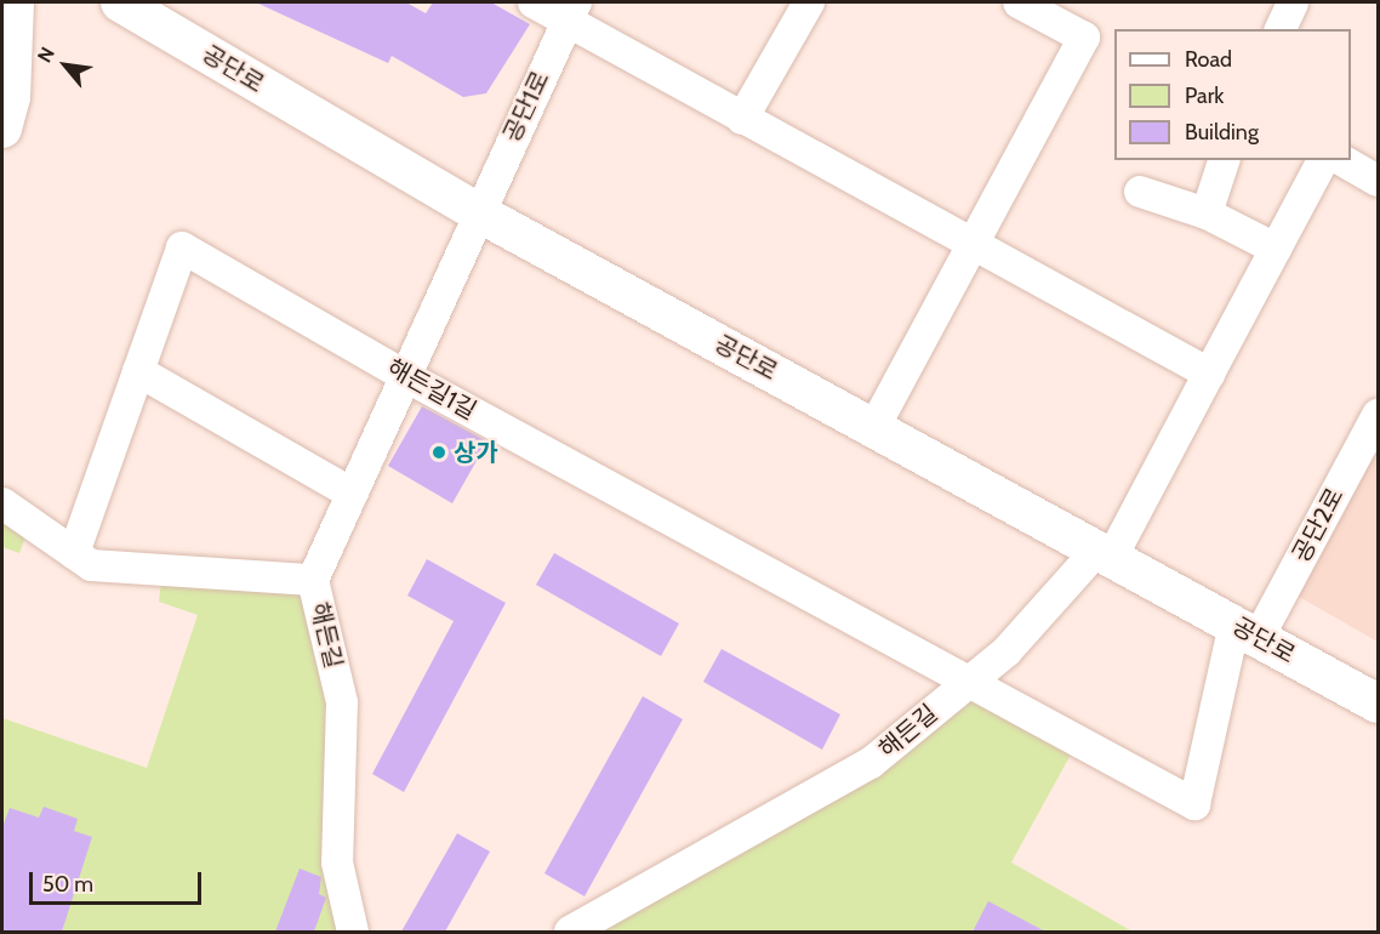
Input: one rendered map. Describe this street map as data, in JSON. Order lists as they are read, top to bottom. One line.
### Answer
{"streets":{"main road":["공단로"],"street":["공단1로","해든길1길","공단2로","해든길"]},"crossings":[["공단로","공단1로"],["공단로","해든길1길"],["공단로","공단2로"],["공단로","해든길"],["공단1로","해든길1길"],["공단1로","해든길"],["해든길1길","공단2로"],["해든길1길","해든길"]],"places":["상가"],"legend":["Road","Park","Building"],"scale_bar":"50 m","north":"top left"}
